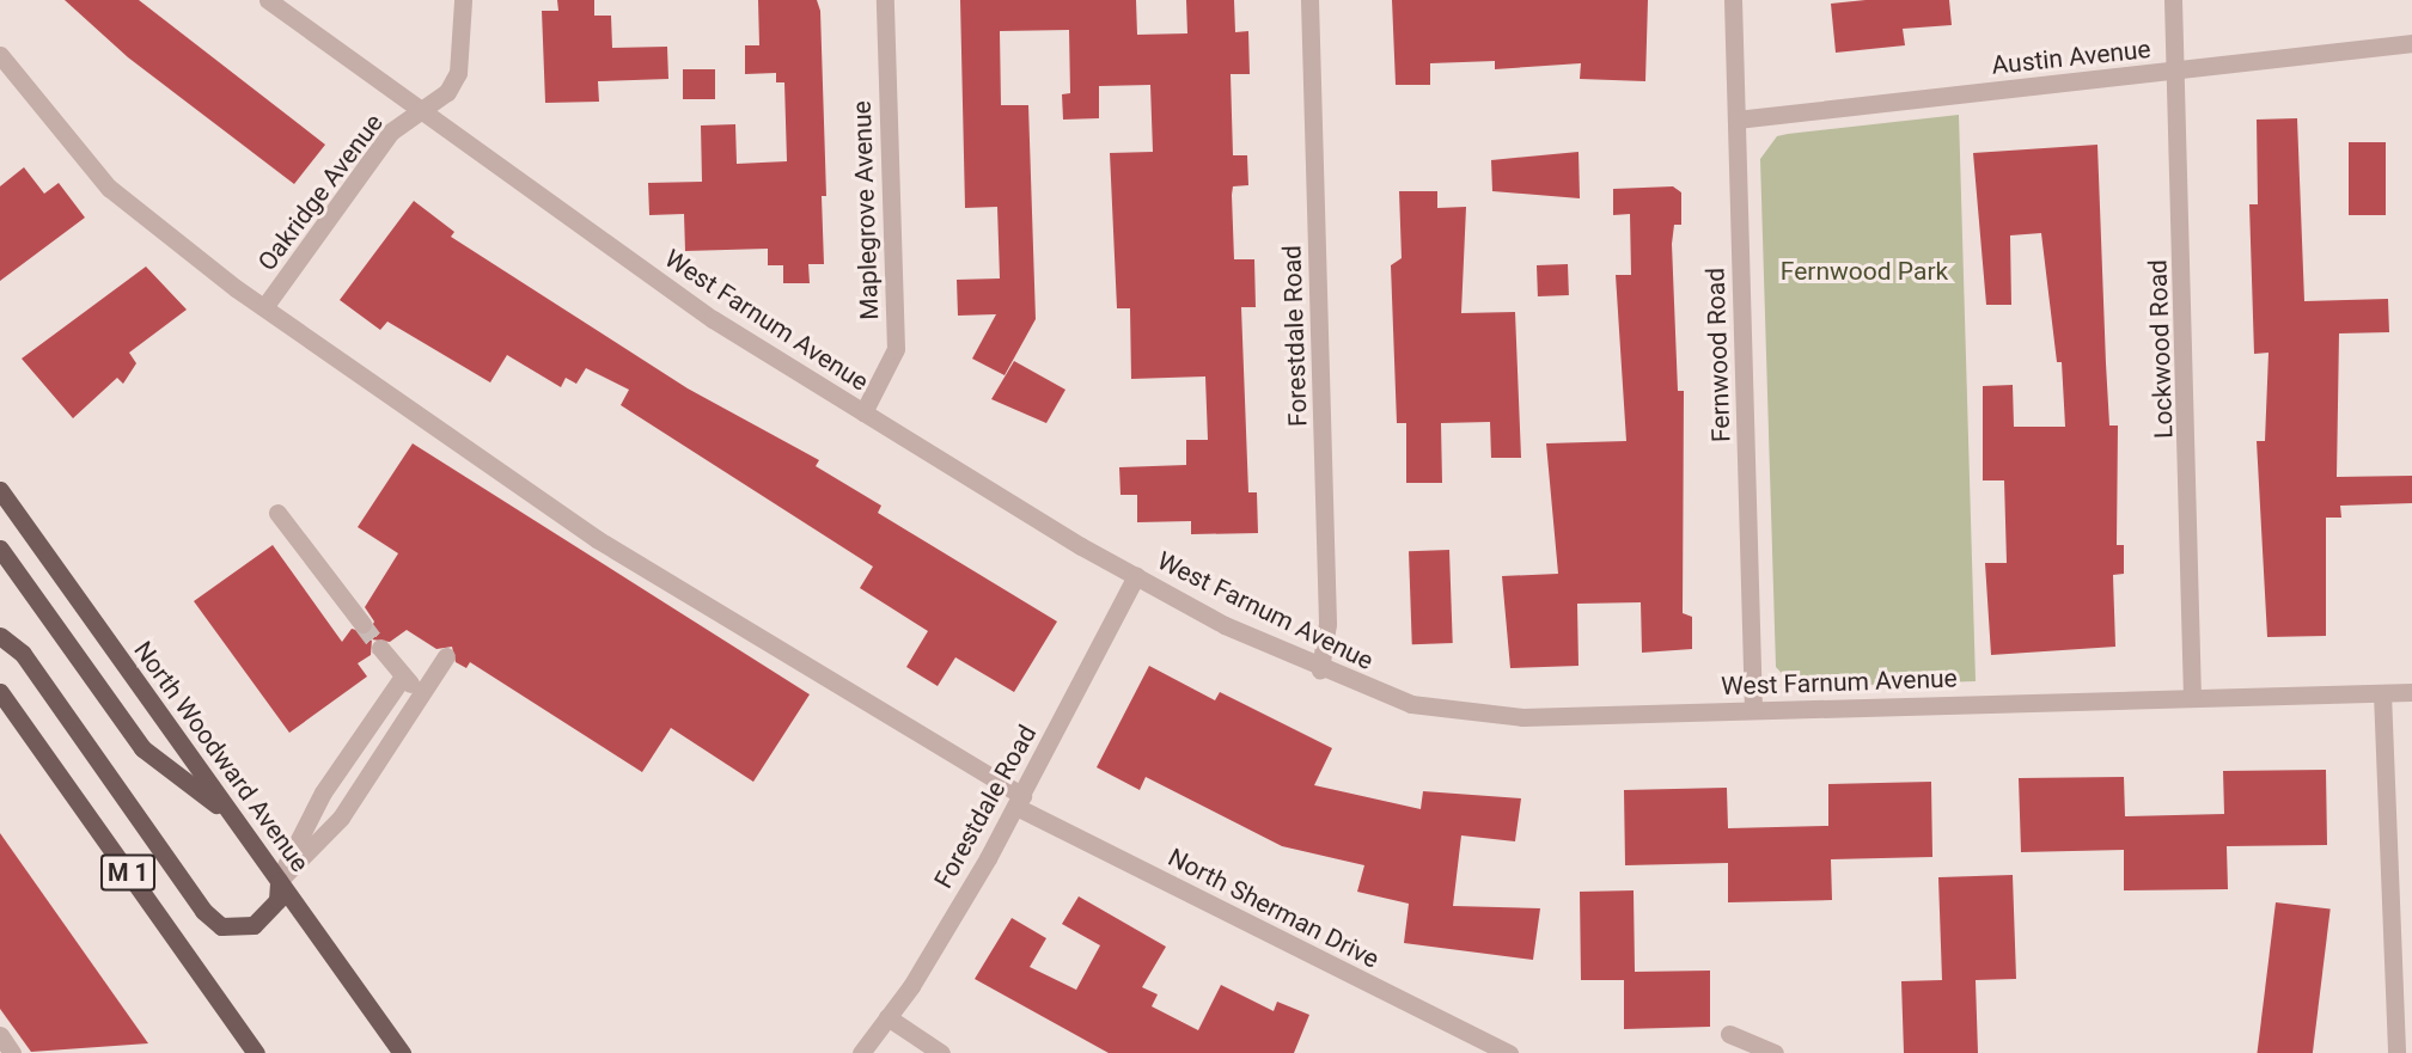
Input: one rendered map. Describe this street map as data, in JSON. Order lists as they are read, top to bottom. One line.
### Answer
{"streets":{"main road":["North Woodward Avenue","M 1"],"street":["Austin Avenue","Oakridge Avenue","Maplegrove Avenue","West Farnum Avenue","Forestdale Road","Lockwood Road","Fernwood Road","North Sherman Drive"]},"crossings":[["Austin Avenue","Lockwood Road"],["Austin Avenue","Fernwood Road"],["Oakridge Avenue","West Farnum Avenue"],["Oakridge Avenue","North Sherman Drive"],["Maplegrove Avenue","West Farnum Avenue"],["West Farnum Avenue","Forestdale Road"],["West Farnum Avenue","Lockwood Road"],["West Farnum Avenue","Fernwood Road"],["Forestdale Road","North Sherman Drive"]],"parks":["Fernwood Park"]}
